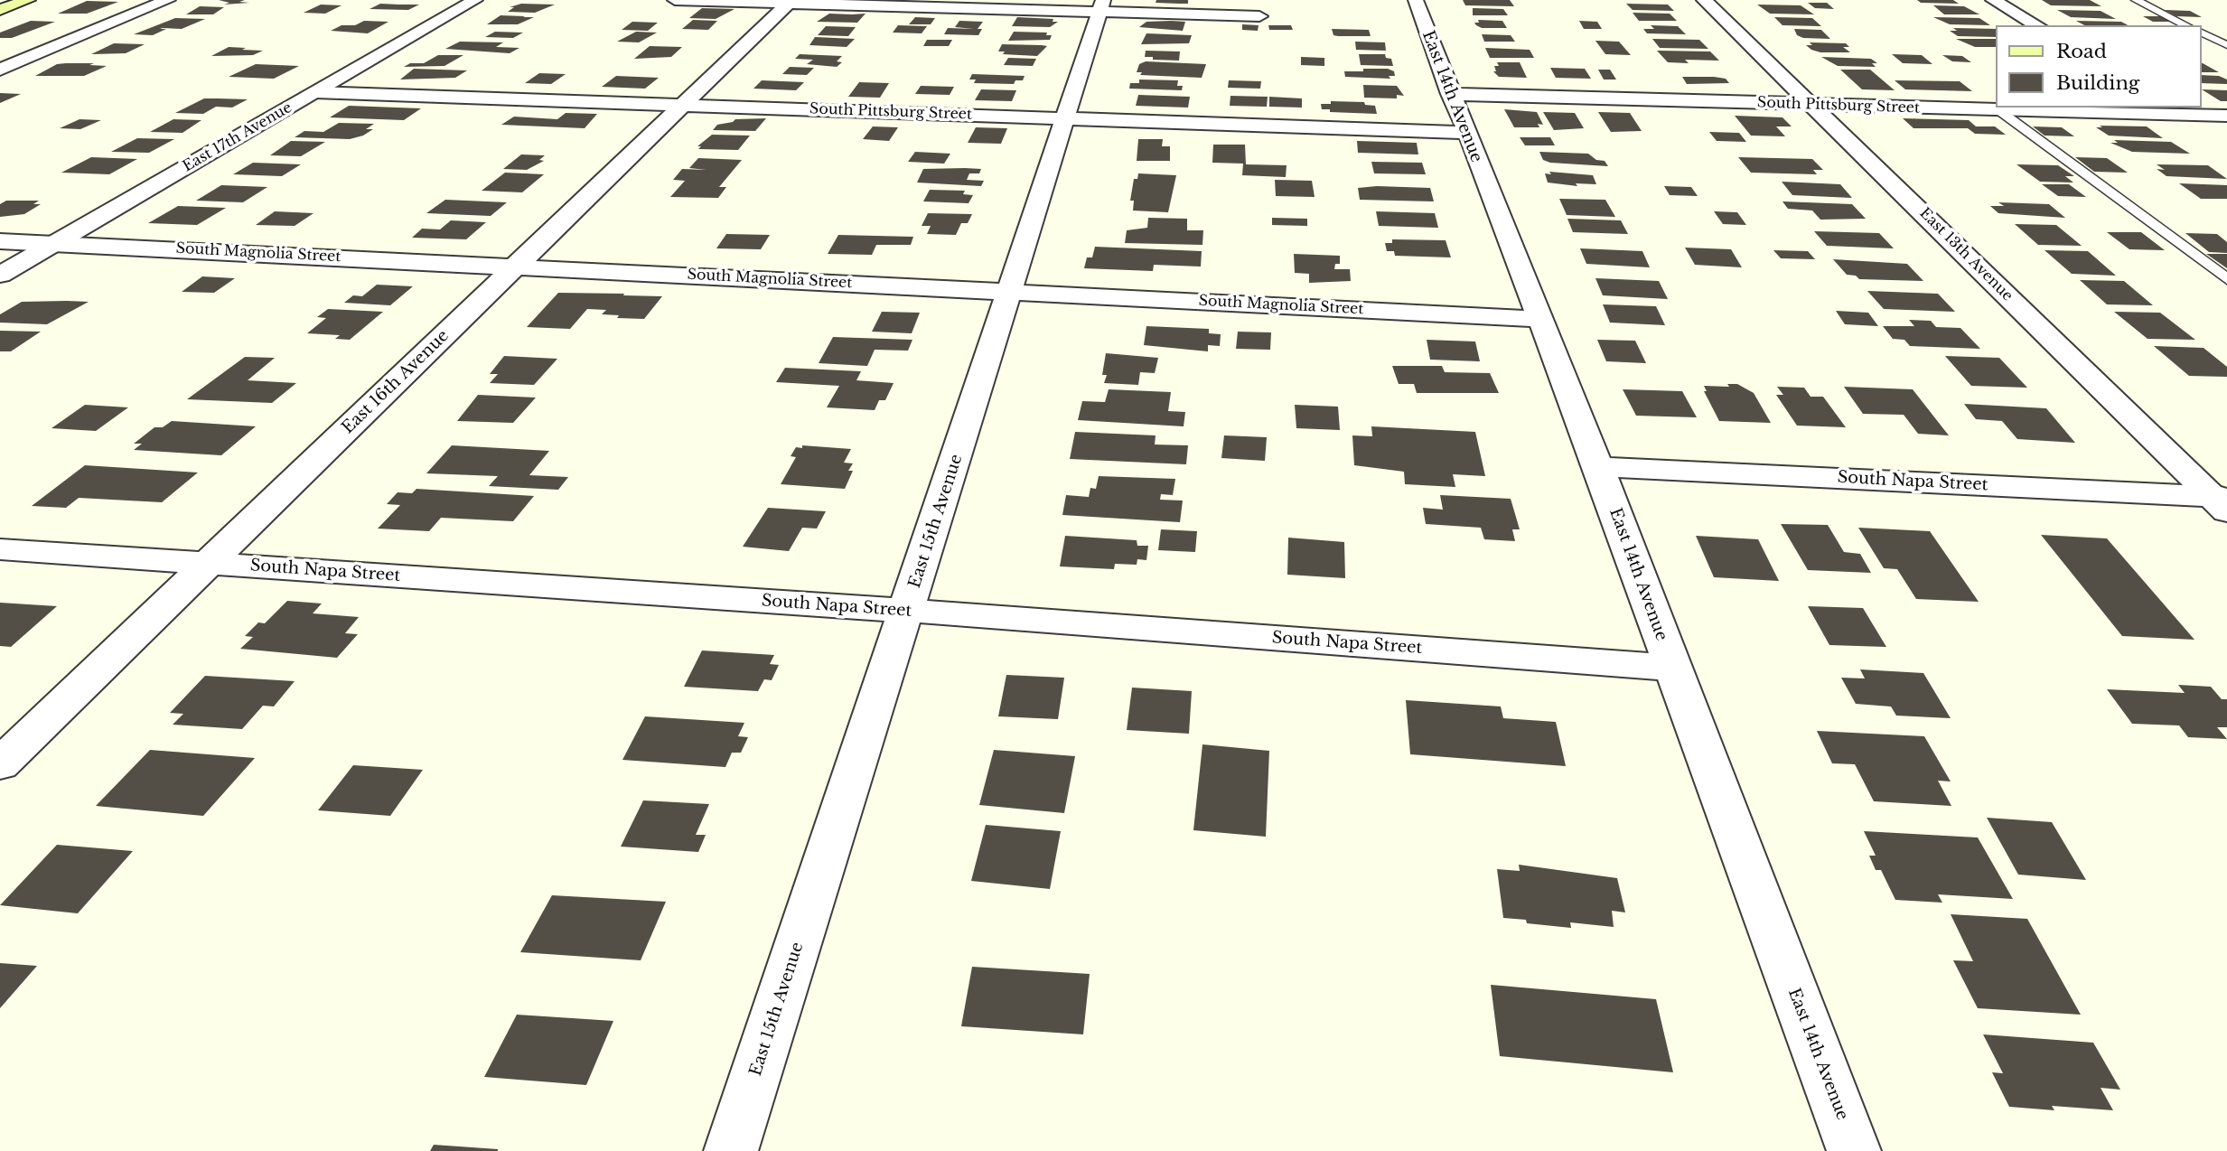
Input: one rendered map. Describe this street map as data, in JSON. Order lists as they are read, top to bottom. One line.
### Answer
{"streets":{"street":["East 14th Avenue","South Pittsburg Street","East 17th Avenue","South Magnolia Street","East 13th Avenue","East 16th Avenue","South Napa Street","East 15th Avenue"]},"crossings":[["East 14th Avenue","South Pittsburg Street"],["East 14th Avenue","South Magnolia Street"],["East 14th Avenue","South Napa Street"],["South Pittsburg Street","East 17th Avenue"],["South Pittsburg Street","East 13th Avenue"],["South Pittsburg Street","East 16th Avenue"],["South Pittsburg Street","East 15th Avenue"],["East 17th Avenue","South Magnolia Street"],["South Magnolia Street","East 16th Avenue"],["South Magnolia Street","East 15th Avenue"],["East 13th Avenue","South Napa Street"],["East 16th Avenue","South Napa Street"],["South Napa Street","East 15th Avenue"]],"legend":["Road","Building"]}
